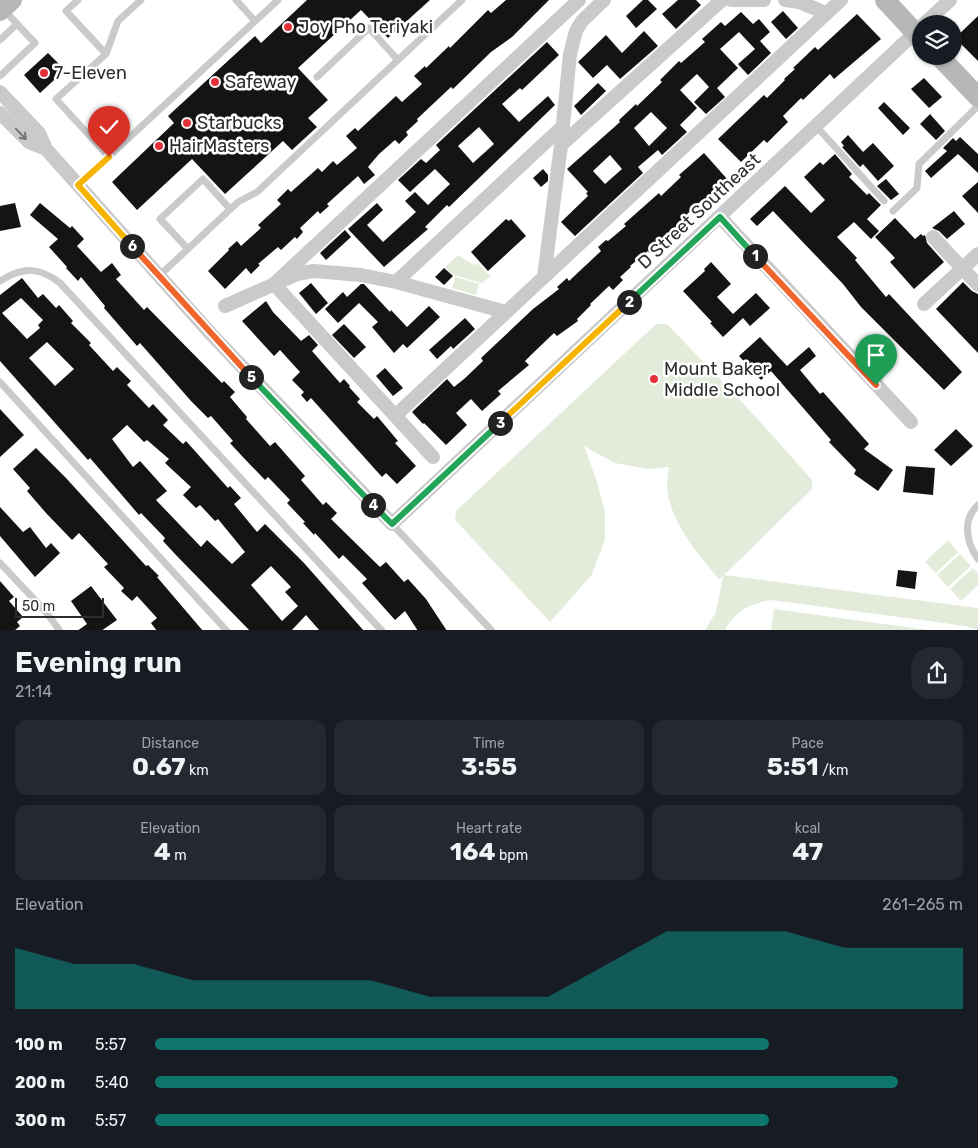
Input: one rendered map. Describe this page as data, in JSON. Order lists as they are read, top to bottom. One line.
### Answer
{"streets":{"street":["D Street Southeast"]},"places":["Joy Pho Teriyaki","7-Eleven","Safeway","Starbucks","HairMasters","Mount Baker Middle School"],"scale_bar":"50 m","page":{"pins":["6","1","2","5","3","4"],"scale":"50 m","heading":["Evening run","21:14"],"stats":[["Distance","0.67 km"],["Time","3:55"],["Pace","5:51 /km"],["Elevation","4 m"],["Heart rate","164 bpm"],["kcal","47"]],"chart":["Elevation","261–265 m"],"list":[{"name":"100 m","note":"5:57"},{"name":"200 m","note":"5:40"},{"name":"300 m","note":"5:57"}]}}
